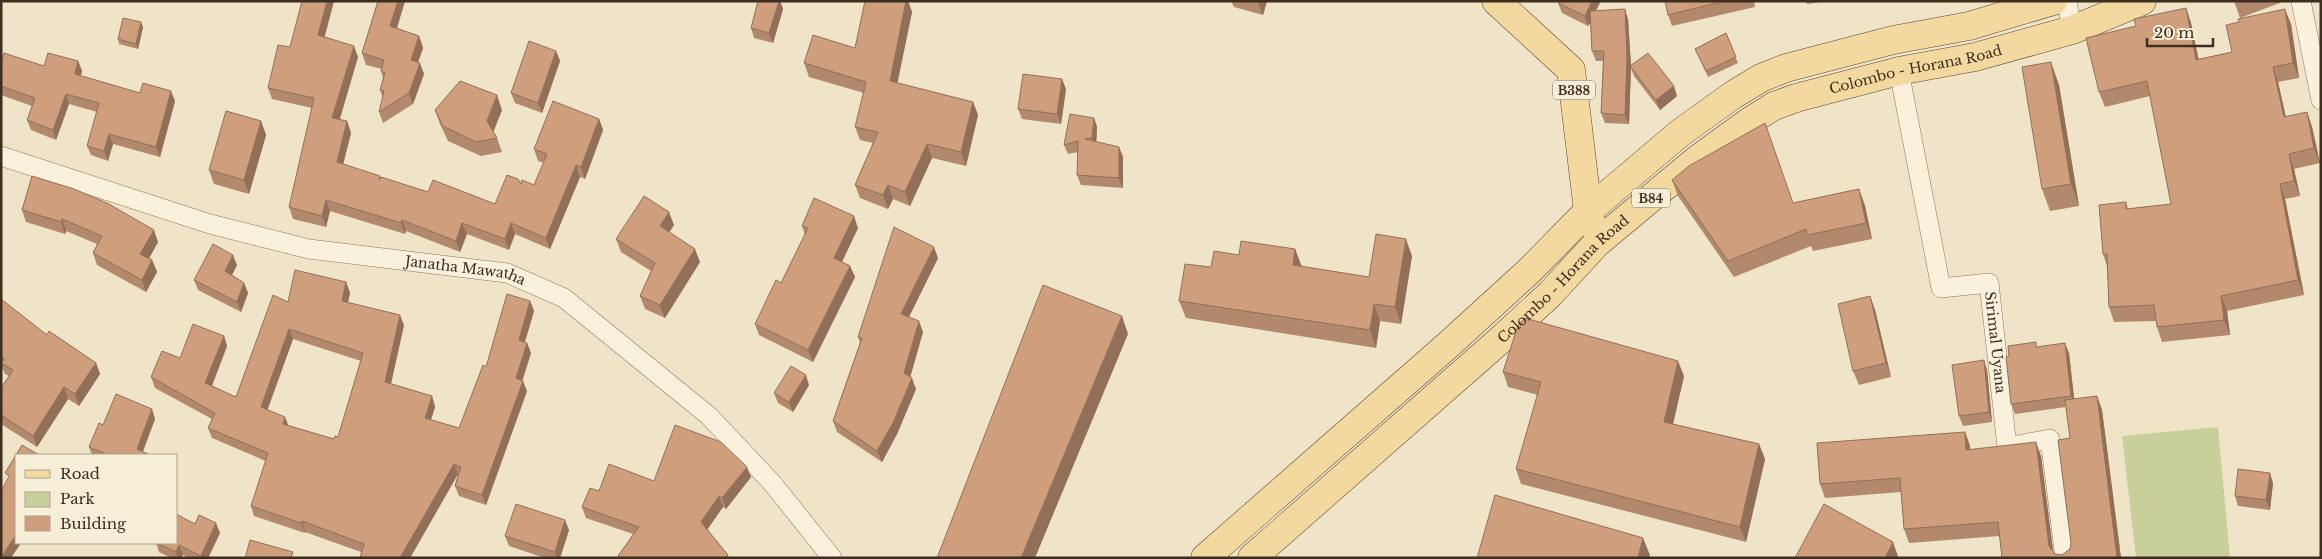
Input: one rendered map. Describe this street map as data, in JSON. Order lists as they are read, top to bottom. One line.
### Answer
{"streets":{"main road":["Colombo - Horana Road","B388","B84"],"street":["Janatha Mawatha","Sirimal Uyana"]},"crossings":[["Colombo - Horana Road","Sirimal Uyana"],["B388","B84"]],"legend":["Road","Park","Building"],"scale_bar":"20 m"}
